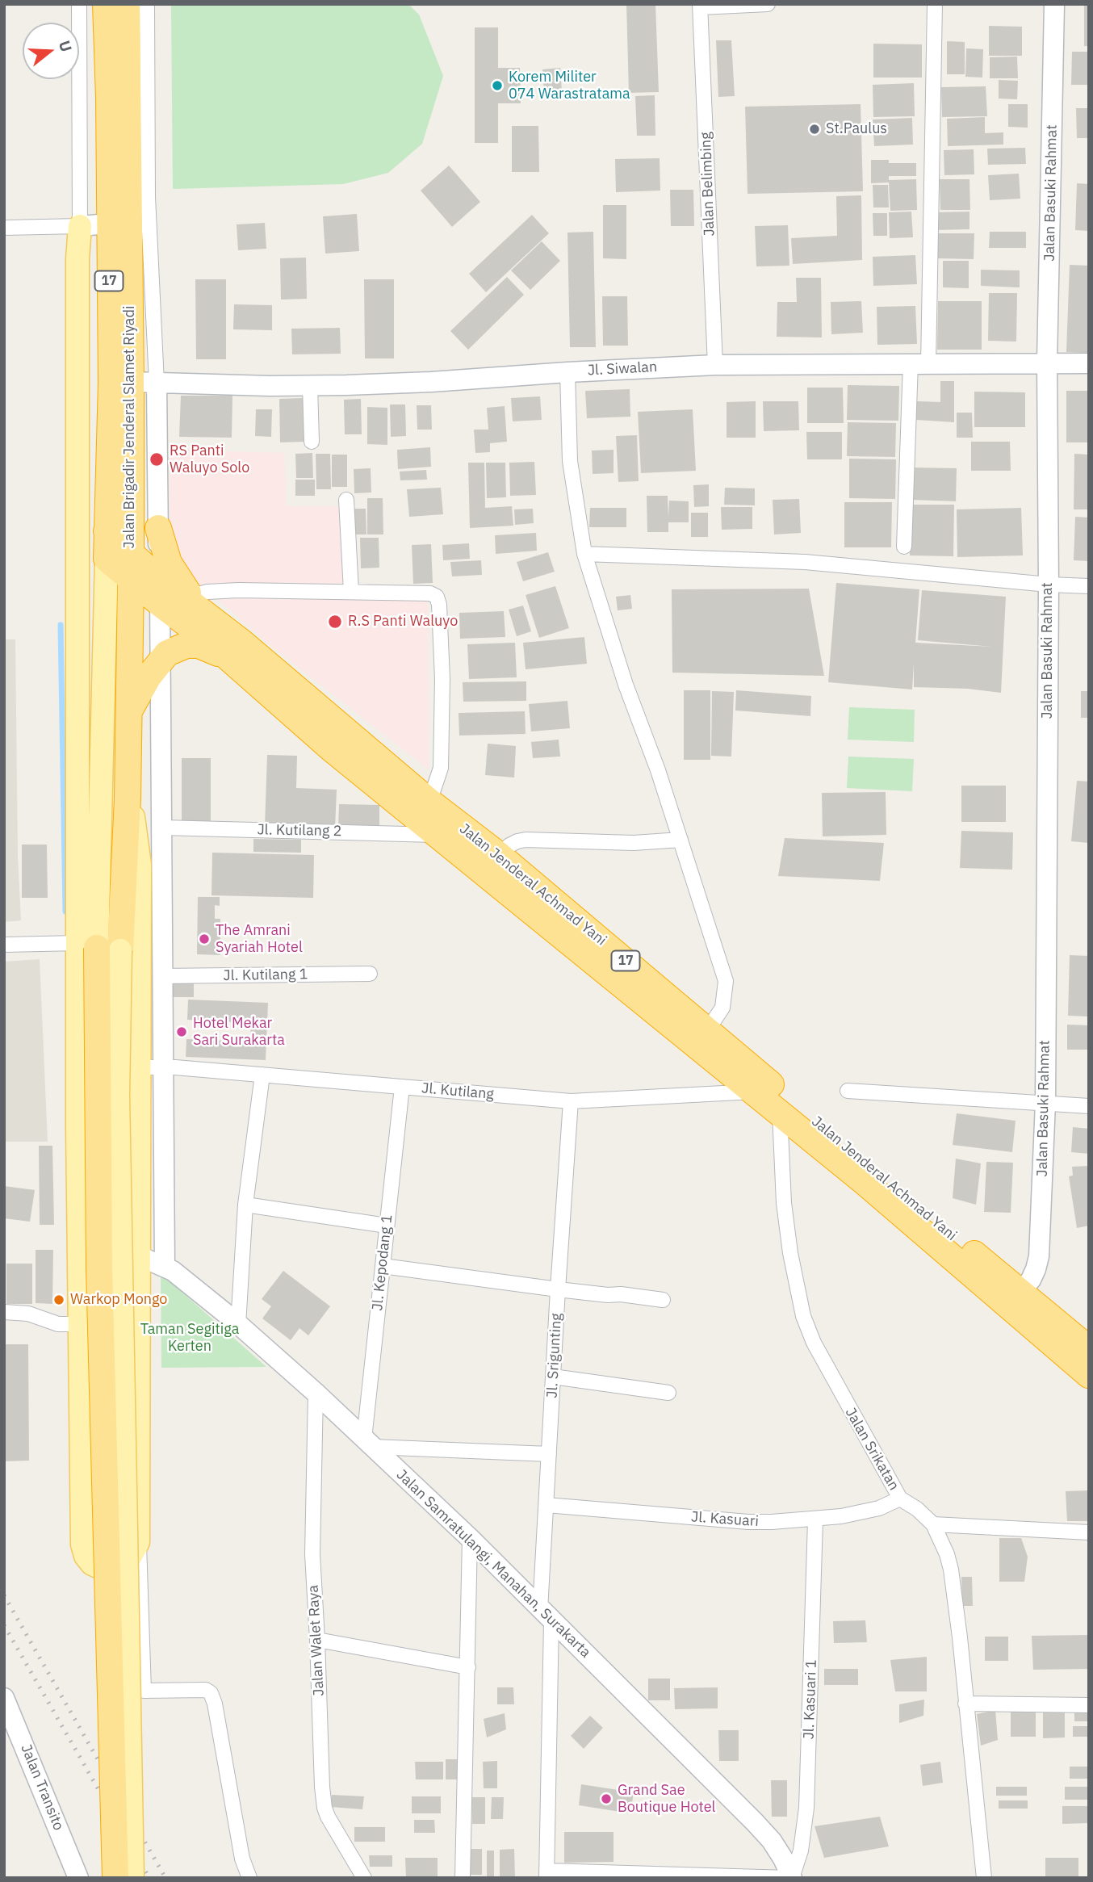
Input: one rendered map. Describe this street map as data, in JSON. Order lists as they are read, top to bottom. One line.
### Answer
{"streets":{"highway":["17","Jalan Brigadir Jenderal Slamet Riyadi","Jalan Jenderal Achmad Yani"],"street":["Jalan Belimbing","Jalan Basuki Rahmat","Jl. Siwalan","Jl. Kutilang 2","Jl. Kutilang 1","Jl. Kutilang","Jl. Kepodang 1","Jl. Srigunting","Jalan Srikatan","Jl. Kasuari","Jalan Samratulangi, Manahan, Surakarta","Jalan Walet Raya","Jl. Kasuari 1","Jalan Transito"]},"crossings":[["Jalan Belimbing","Jl. Siwalan"],["Jalan Basuki Rahmat","Jl. Siwalan"],["Jalan Basuki Rahmat","Jalan Jenderal Achmad Yani"],["17","Jalan Brigadir Jenderal Slamet Riyadi"],["17","Jalan Jenderal Achmad Yani"],["Jl. Siwalan","Jalan Brigadir Jenderal Slamet Riyadi"],["Jalan Brigadir Jenderal Slamet Riyadi","Jalan Jenderal Achmad Yani"],["Jl. Kutilang 2","Jalan Jenderal Achmad Yani"],["Jalan Jenderal Achmad Yani","Jl. Kutilang"],["Jalan Jenderal Achmad Yani","Jalan Srikatan"],["Jl. Kutilang","Jl. Kepodang 1"],["Jl. Kutilang","Jl. Srigunting"],["Jl. Kepodang 1","Jalan Samratulangi, Manahan, Surakarta"],["Jl. Srigunting","Jl. Kasuari"],["Jl. Srigunting","Jalan Samratulangi, Manahan, Surakarta"],["Jalan Srikatan","Jl. Kasuari"],["Jl. Kasuari","Jl. Kasuari 1"],["Jalan Samratulangi, Manahan, Surakarta","Jalan Walet Raya"],["Jalan Samratulangi, Manahan, Surakarta","Jl. Kasuari 1"]],"parks":["Taman Segitiga Kerten"],"places":["Korem Militer 074 Warastratama","St.Paulus","RS Panti Waluyo Solo","R.S Panti Waluyo","The Amrani Syariah Hotel","Hotel Mekar Sari Surakarta","Warkop Mongo","Grand Sae Boutique Hotel"],"north":"right"}
